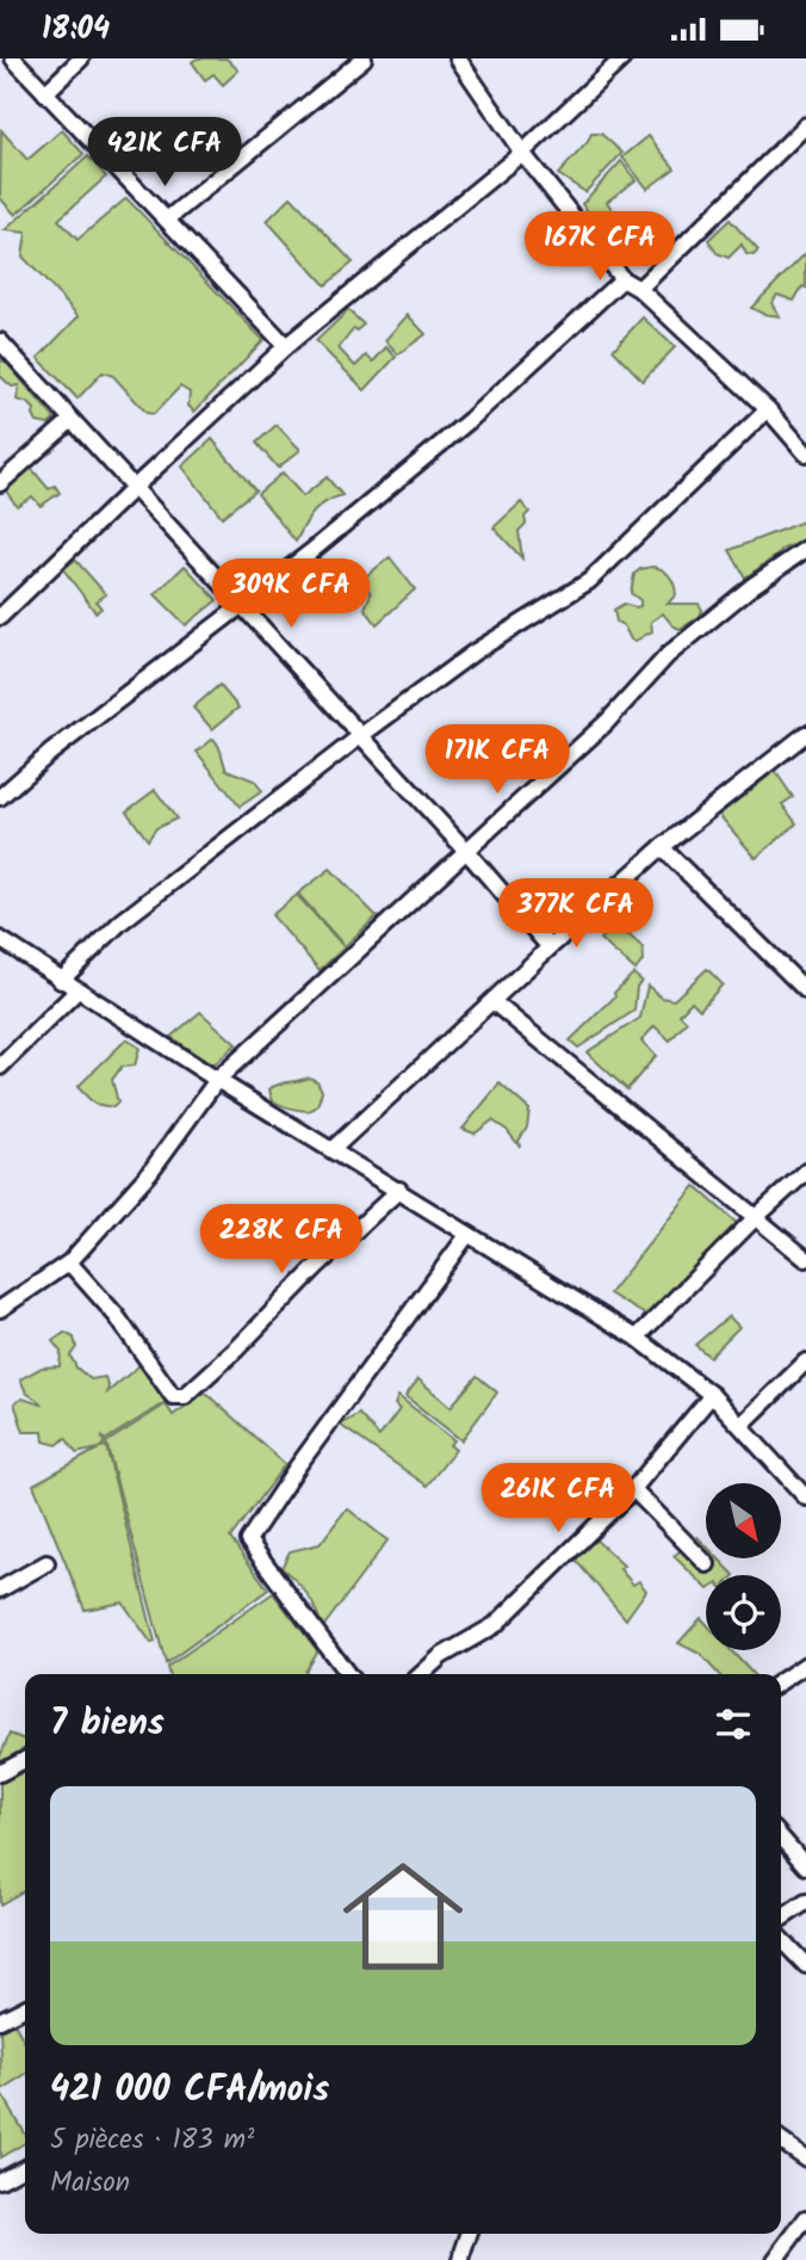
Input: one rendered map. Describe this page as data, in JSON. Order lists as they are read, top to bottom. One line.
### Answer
{"north":"bottom right","page":{"status":"18:04","price":["421K CFA","167K CFA","309K CFA","171K CFA","377K CFA","228K CFA","261K CFA"],"heading":"7 biens","list":[{"name":"421 000 CFA/mois","note":"5 pièces · 183 m² · Maison"}]}}
